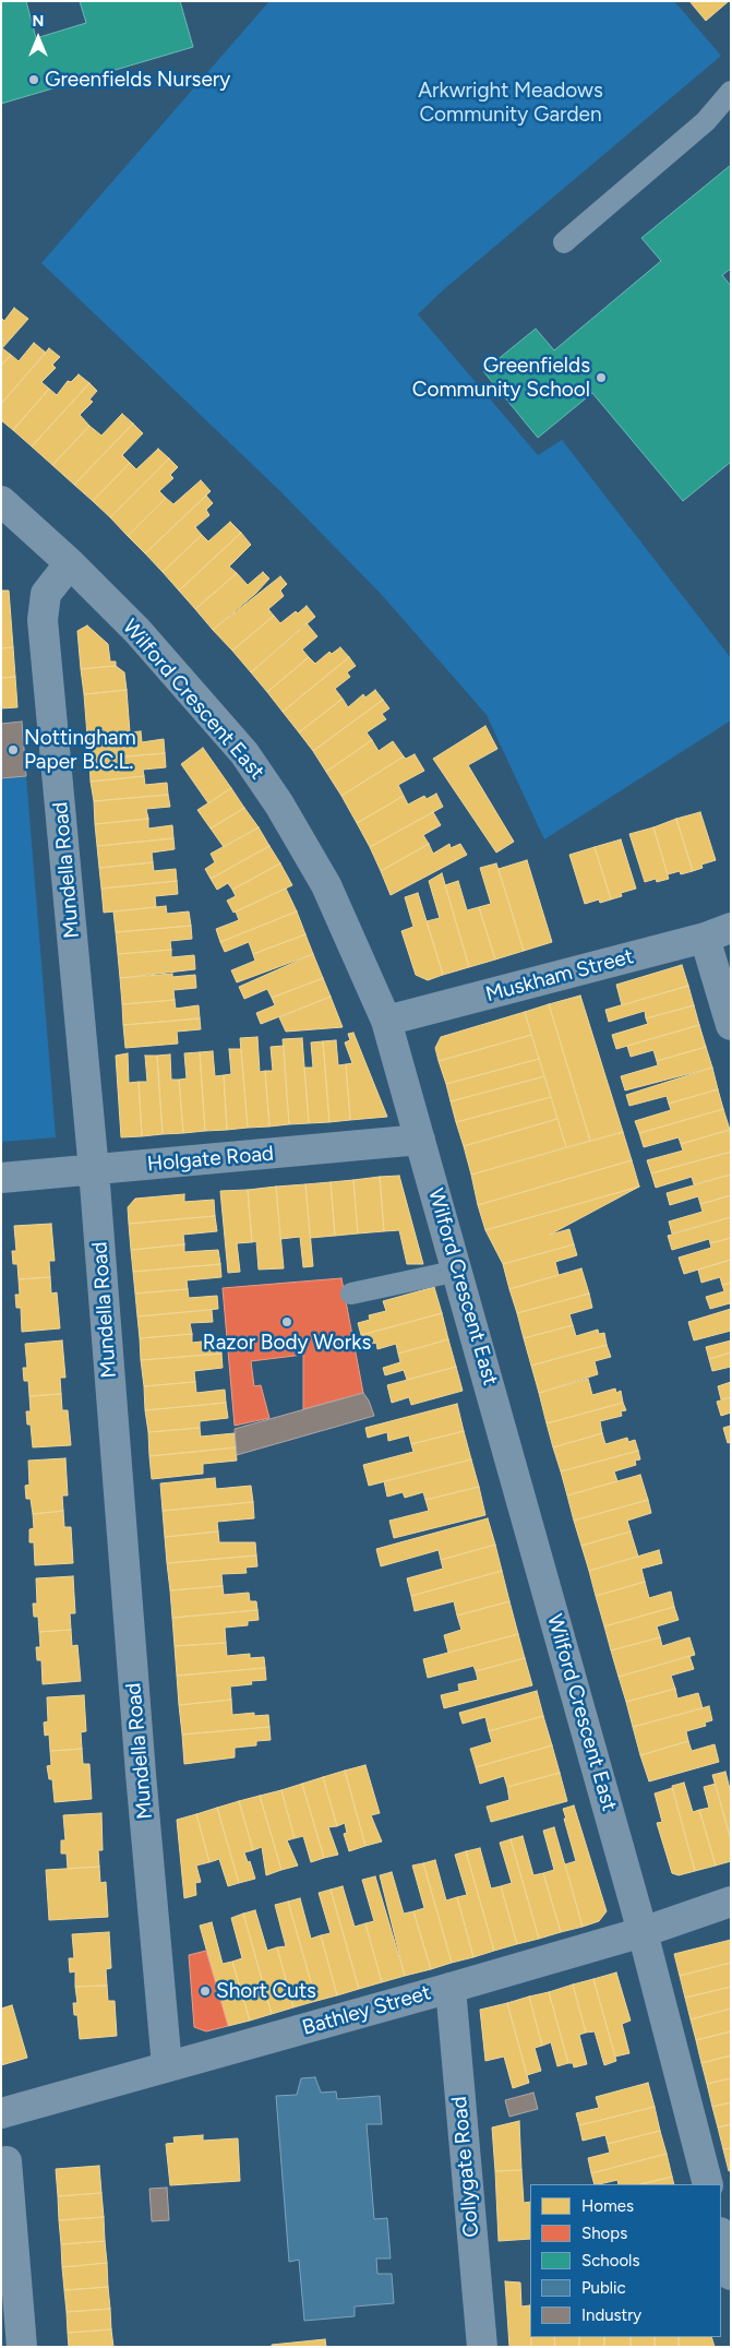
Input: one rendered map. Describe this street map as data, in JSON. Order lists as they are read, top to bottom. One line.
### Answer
{"streets":{"street":["Wilford Crescent East","Mundella Road","Muskham Street","Holgate Road","Bathley Street","Collygate Road"]},"crossings":[["Wilford Crescent East","Mundella Road"],["Wilford Crescent East","Muskham Street"],["Wilford Crescent East","Holgate Road"],["Wilford Crescent East","Bathley Street"],["Mundella Road","Holgate Road"],["Mundella Road","Bathley Street"],["Bathley Street","Collygate Road"]],"parks":["Arkwright Meadows Community Garden"],"places":["Greenfields Nursery","Greenfields Community School","Nottingham Paper B.C.L.","Razor Body Works","Short Cuts"],"legend":["Homes","Shops","Schools","Public","Industry"],"north":"top"}
